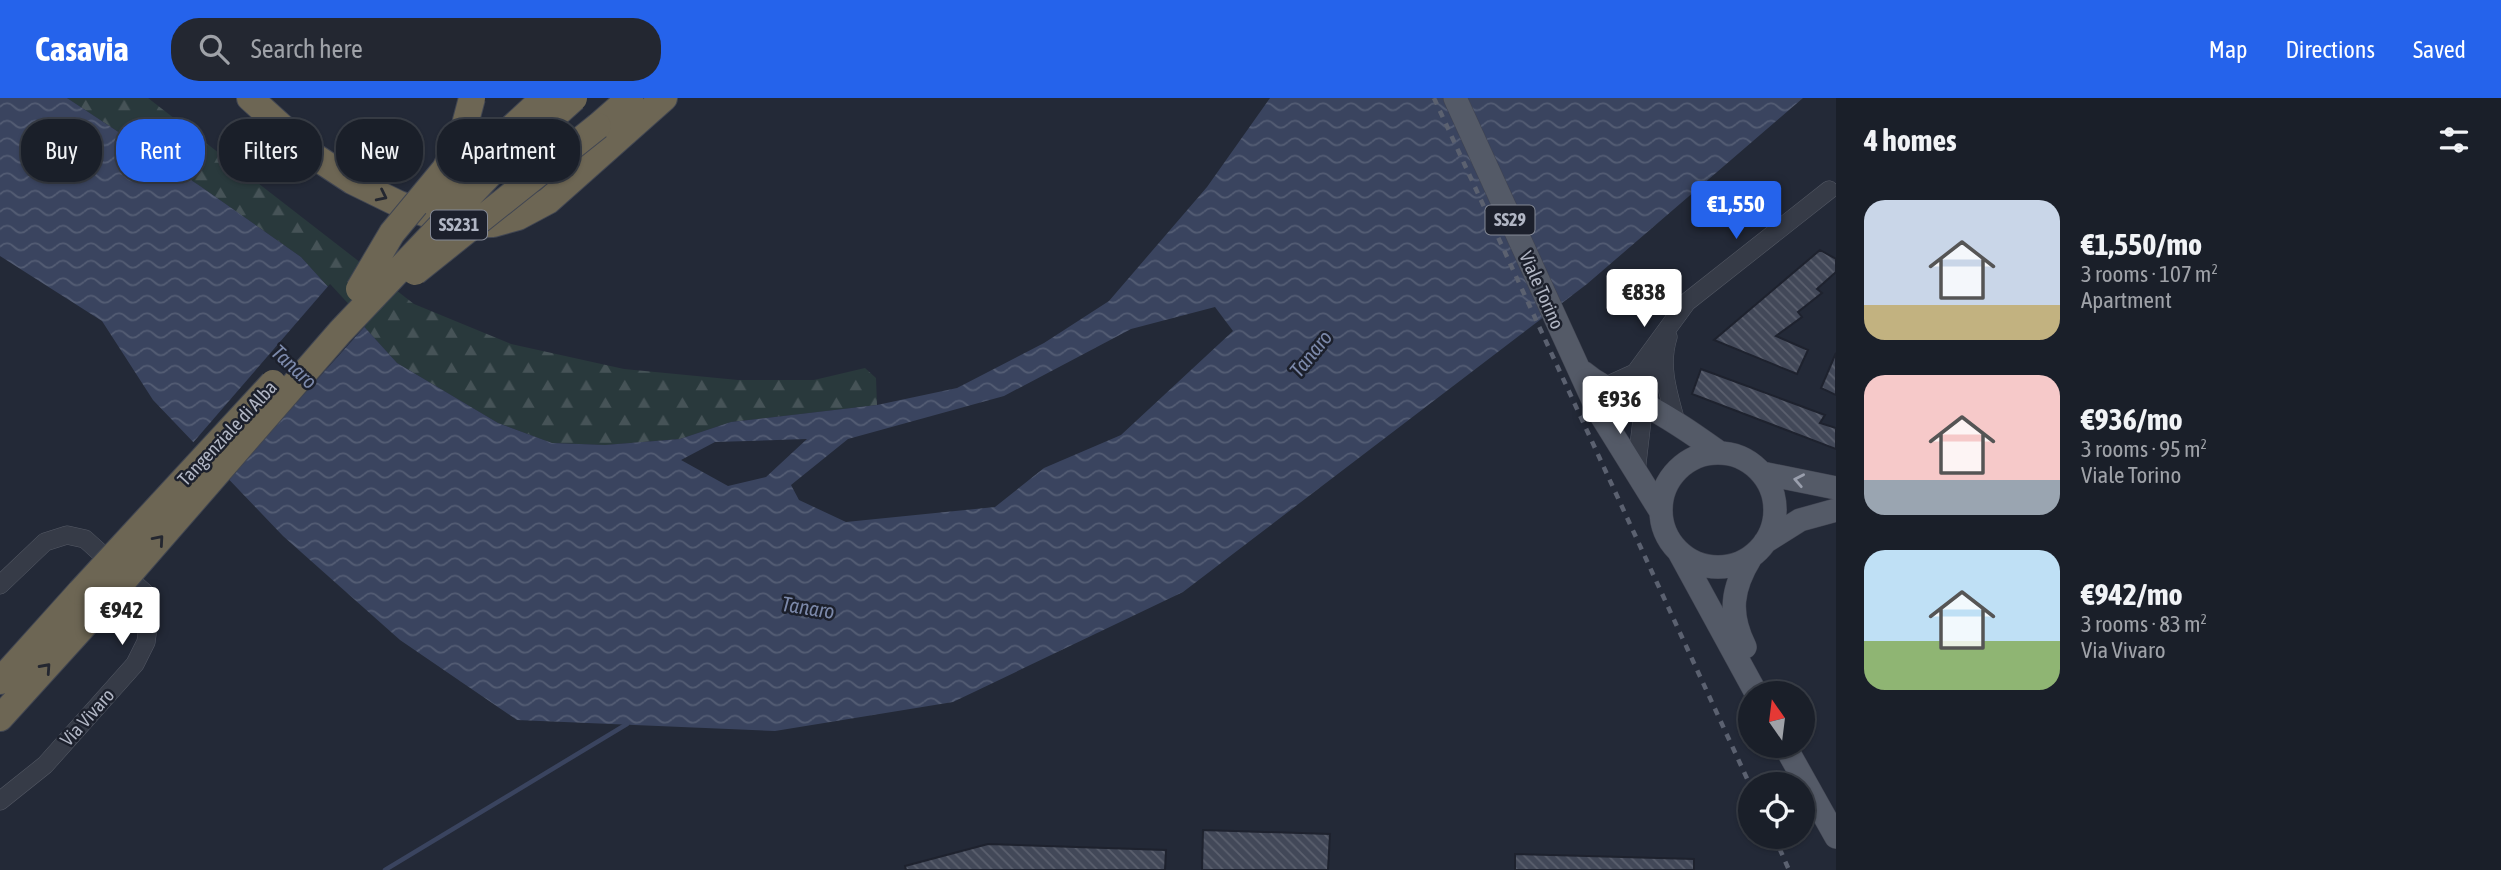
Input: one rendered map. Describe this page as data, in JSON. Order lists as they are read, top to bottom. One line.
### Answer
{"streets":{"highway":["SS231","Tangenziale di Alba"],"main road":["SS29","Viale Torino"],"street":["Via Vivaro"]},"water":["Tanaro"],"north":"top","page":{"header":"Casavia","search":"Search here","nav":["Map","Directions","Saved"],"heading":"4 homes","chip":["Buy","Rent","Filters","New","Apartment"],"price":["€1,550","€838","€936","€942"],"list":[{"name":"€1,550/mo","note":"3 rooms · 107 m² · Apartment"},{"name":"€936/mo","note":"3 rooms · 95 m² · Viale Torino"},{"name":"€942/mo","note":"3 rooms · 83 m² · Via Vivaro"}]}}
